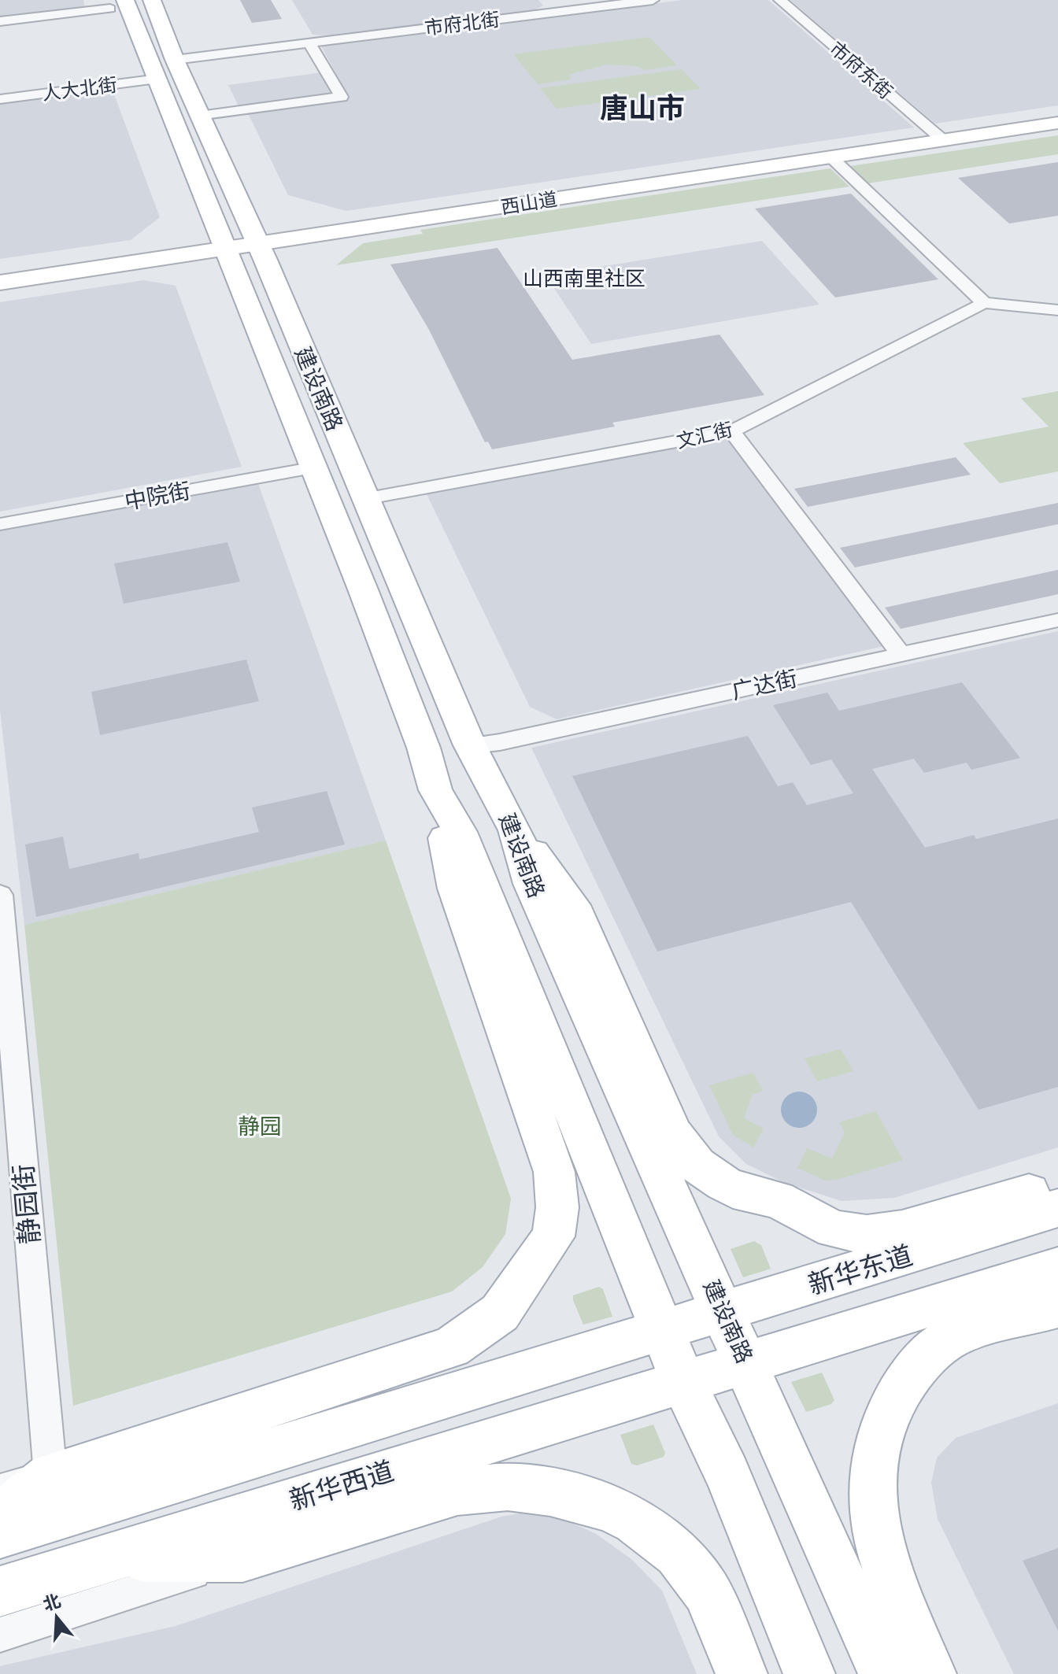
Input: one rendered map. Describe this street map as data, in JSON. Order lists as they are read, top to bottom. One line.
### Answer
{"streets":{"main road":["建设南路","新华东道","新华西道"],"street":["市府北街","市府东街","人大北街","西山道","文汇街","中院街","广达街","静园街"]},"crossings":[["市府北街","建设南路"],["市府东街","西山道"],["人大北街","建设南路"],["西山道","建设南路"],["建设南路","文汇街"],["建设南路","中院街"],["建设南路","广达街"],["建设南路","新华东道"],["建设南路","新华西道"]],"districts":["唐山市","山西南里社区"],"parks":["静园"],"north":"top"}
